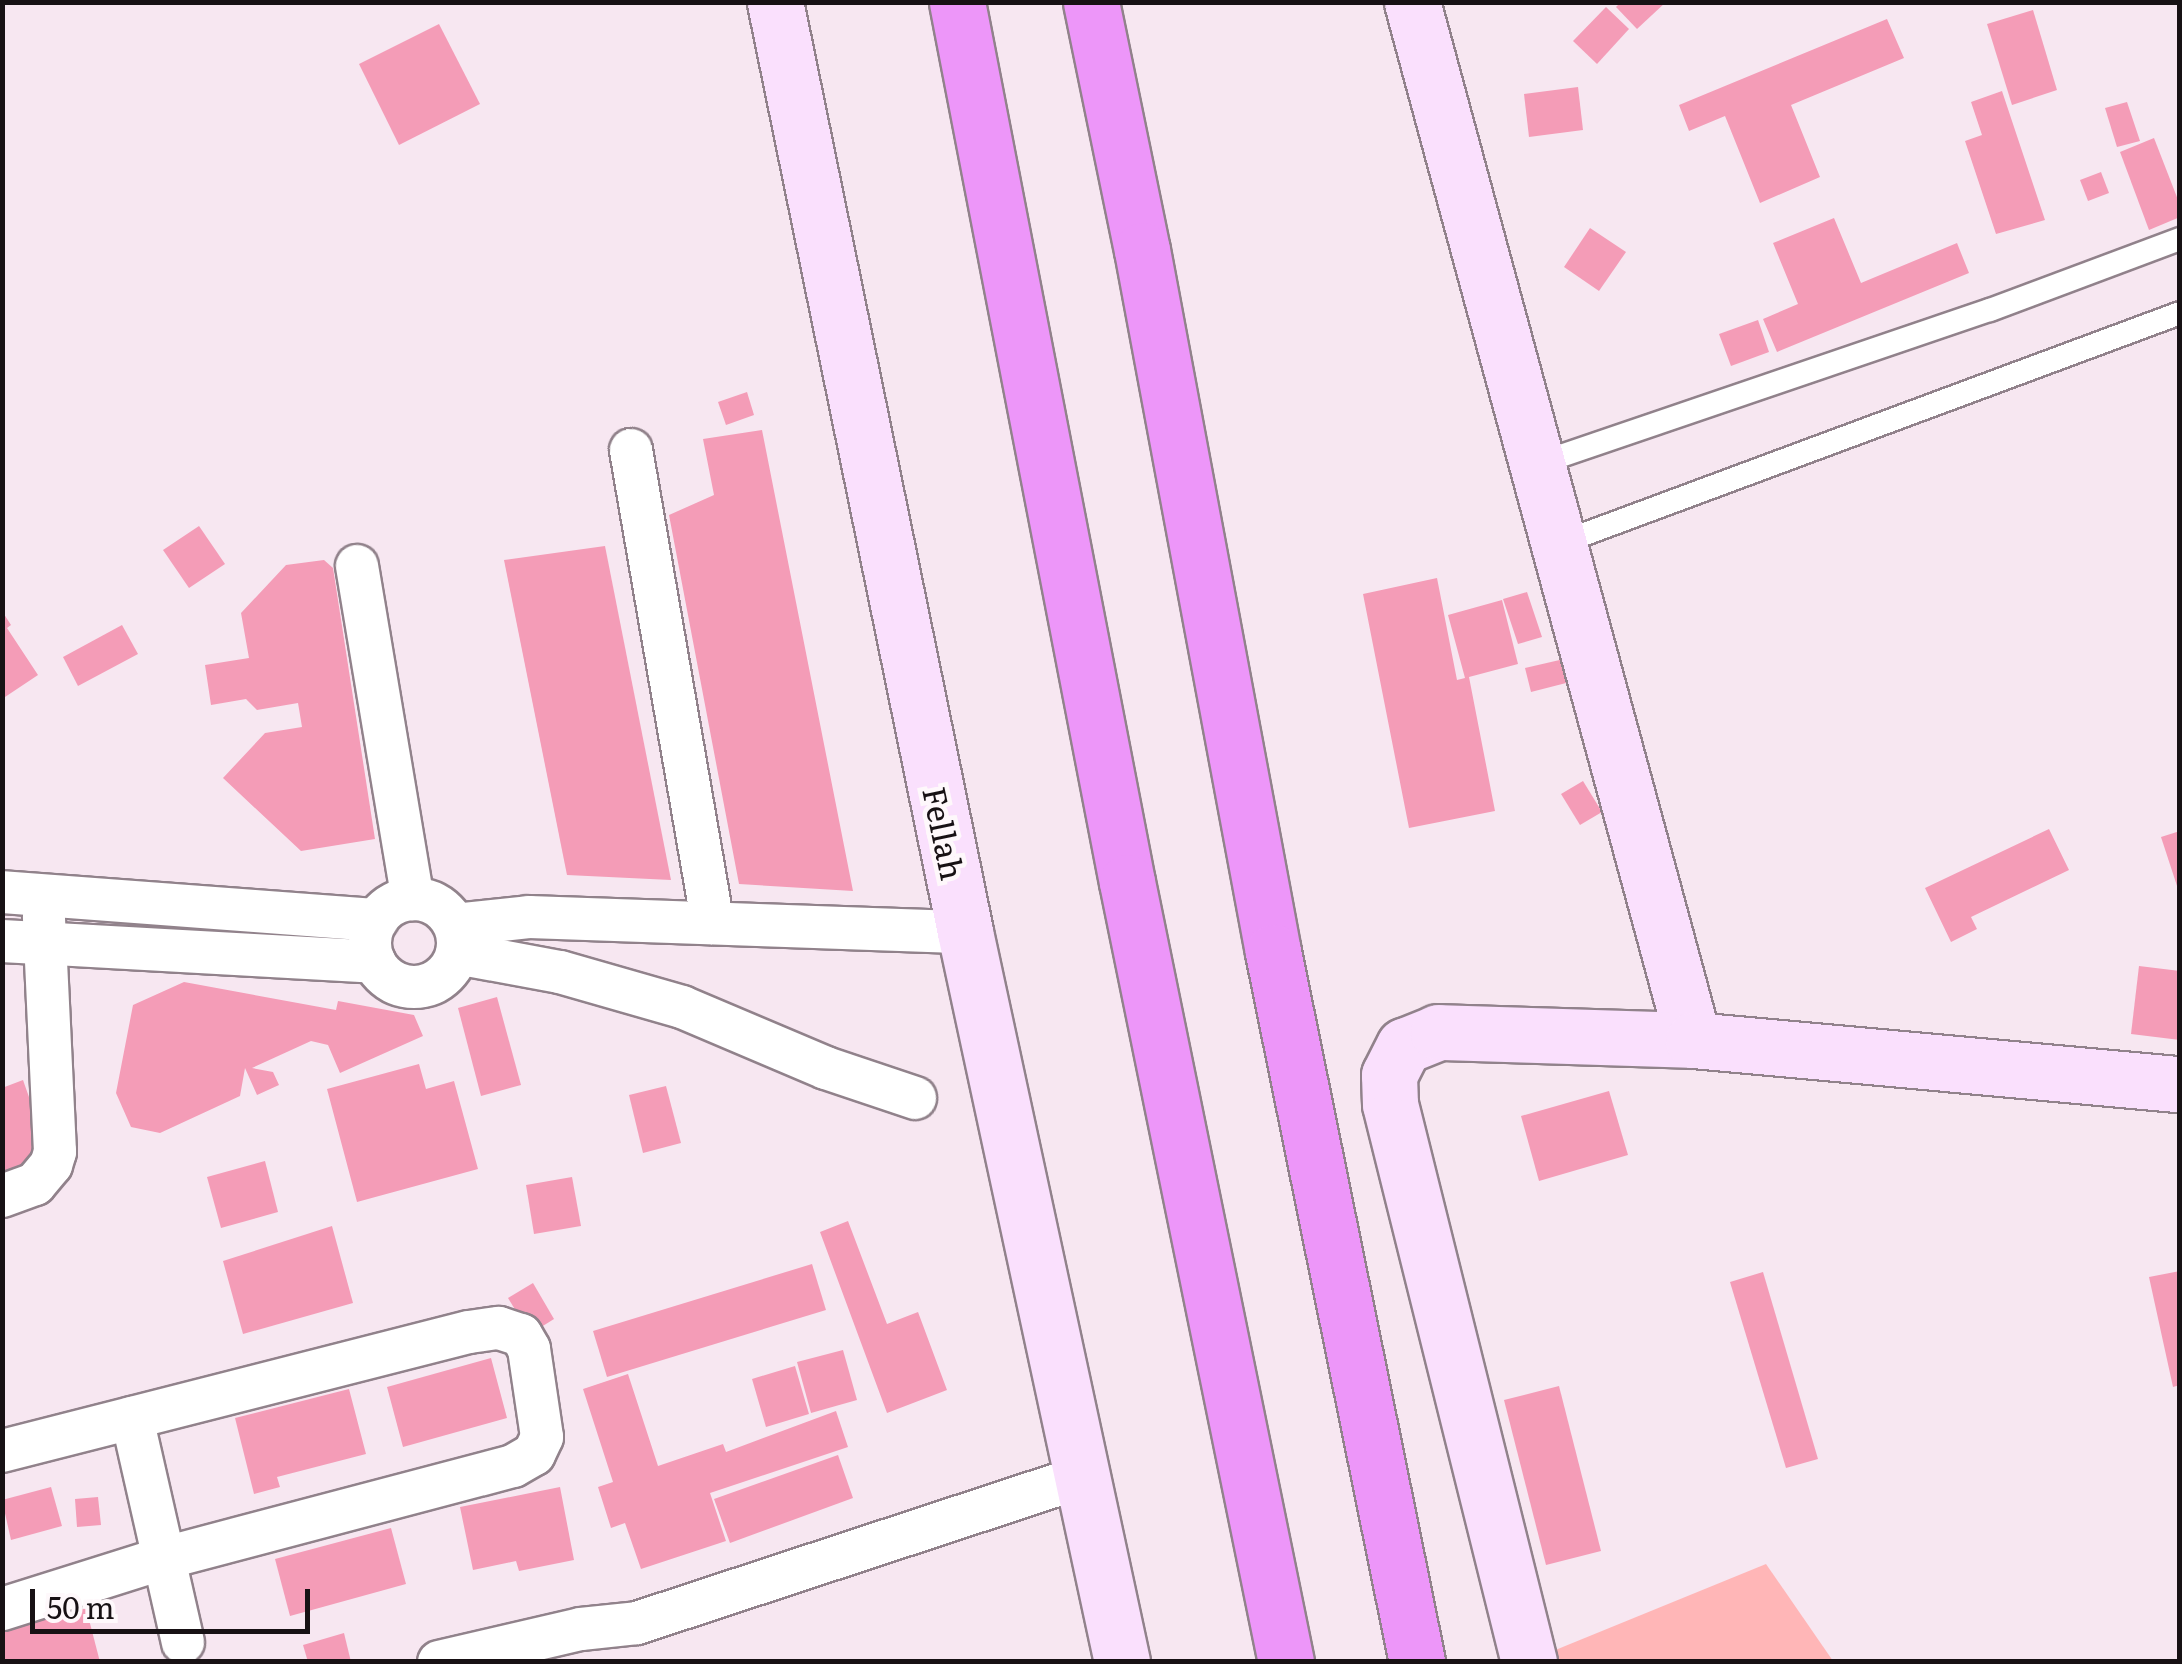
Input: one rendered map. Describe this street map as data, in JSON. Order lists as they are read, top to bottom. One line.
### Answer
{"streets":{"street":["Fellah"]},"scale_bar":"50 m"}
